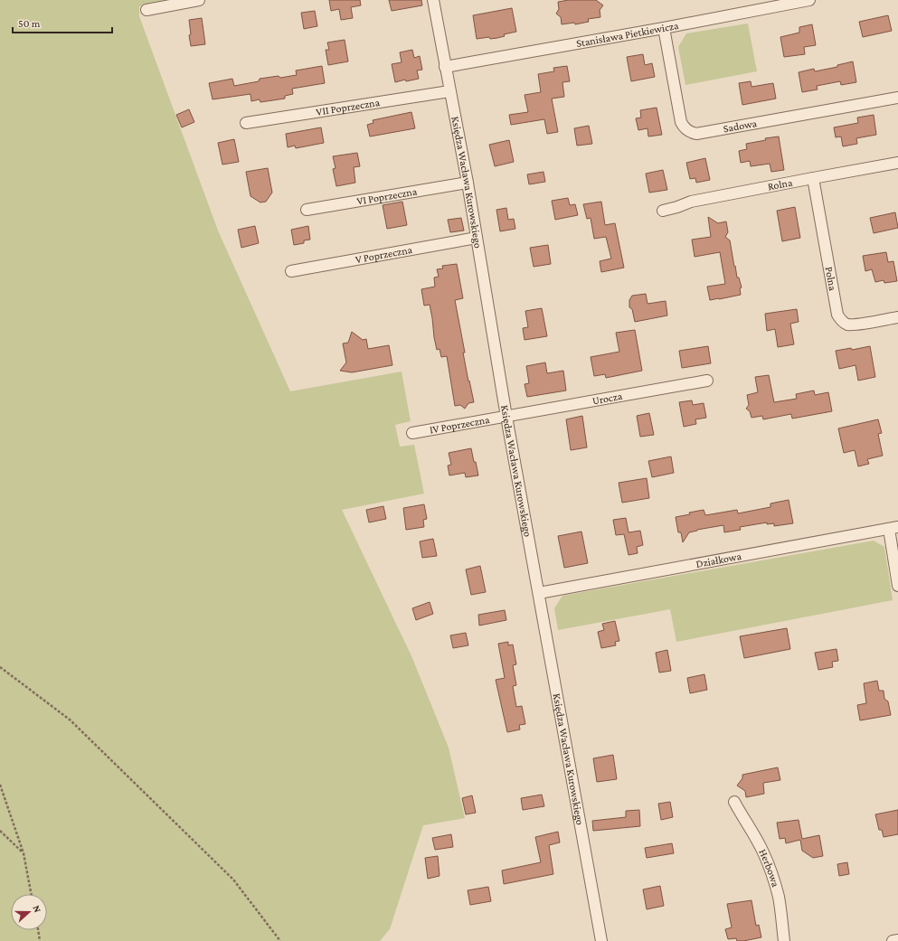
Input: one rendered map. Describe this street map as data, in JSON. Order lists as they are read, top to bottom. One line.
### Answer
{"streets":{"street":["Stanisława Pietkiewicza","VII Poprzeczna","Sadowa","Księdza Wacława Kurowskiego","Rolna","VI Poprzeczna","V Poprzeczna","Polna","Urocza","IV Poprzeczna","Działkowa","Herbowa"]},"crossings":[["Stanisława Pietkiewicza","Sadowa"],["Stanisława Pietkiewicza","Księdza Wacława Kurowskiego"],["VII Poprzeczna","Księdza Wacława Kurowskiego"],["Księdza Wacława Kurowskiego","VI Poprzeczna"],["Księdza Wacława Kurowskiego","V Poprzeczna"],["Księdza Wacława Kurowskiego","Urocza"],["Księdza Wacława Kurowskiego","IV Poprzeczna"],["Księdza Wacława Kurowskiego","Działkowa"],["Rolna","Polna"],["Urocza","IV Poprzeczna"]],"scale_bar":"50 m","north":"right"}
